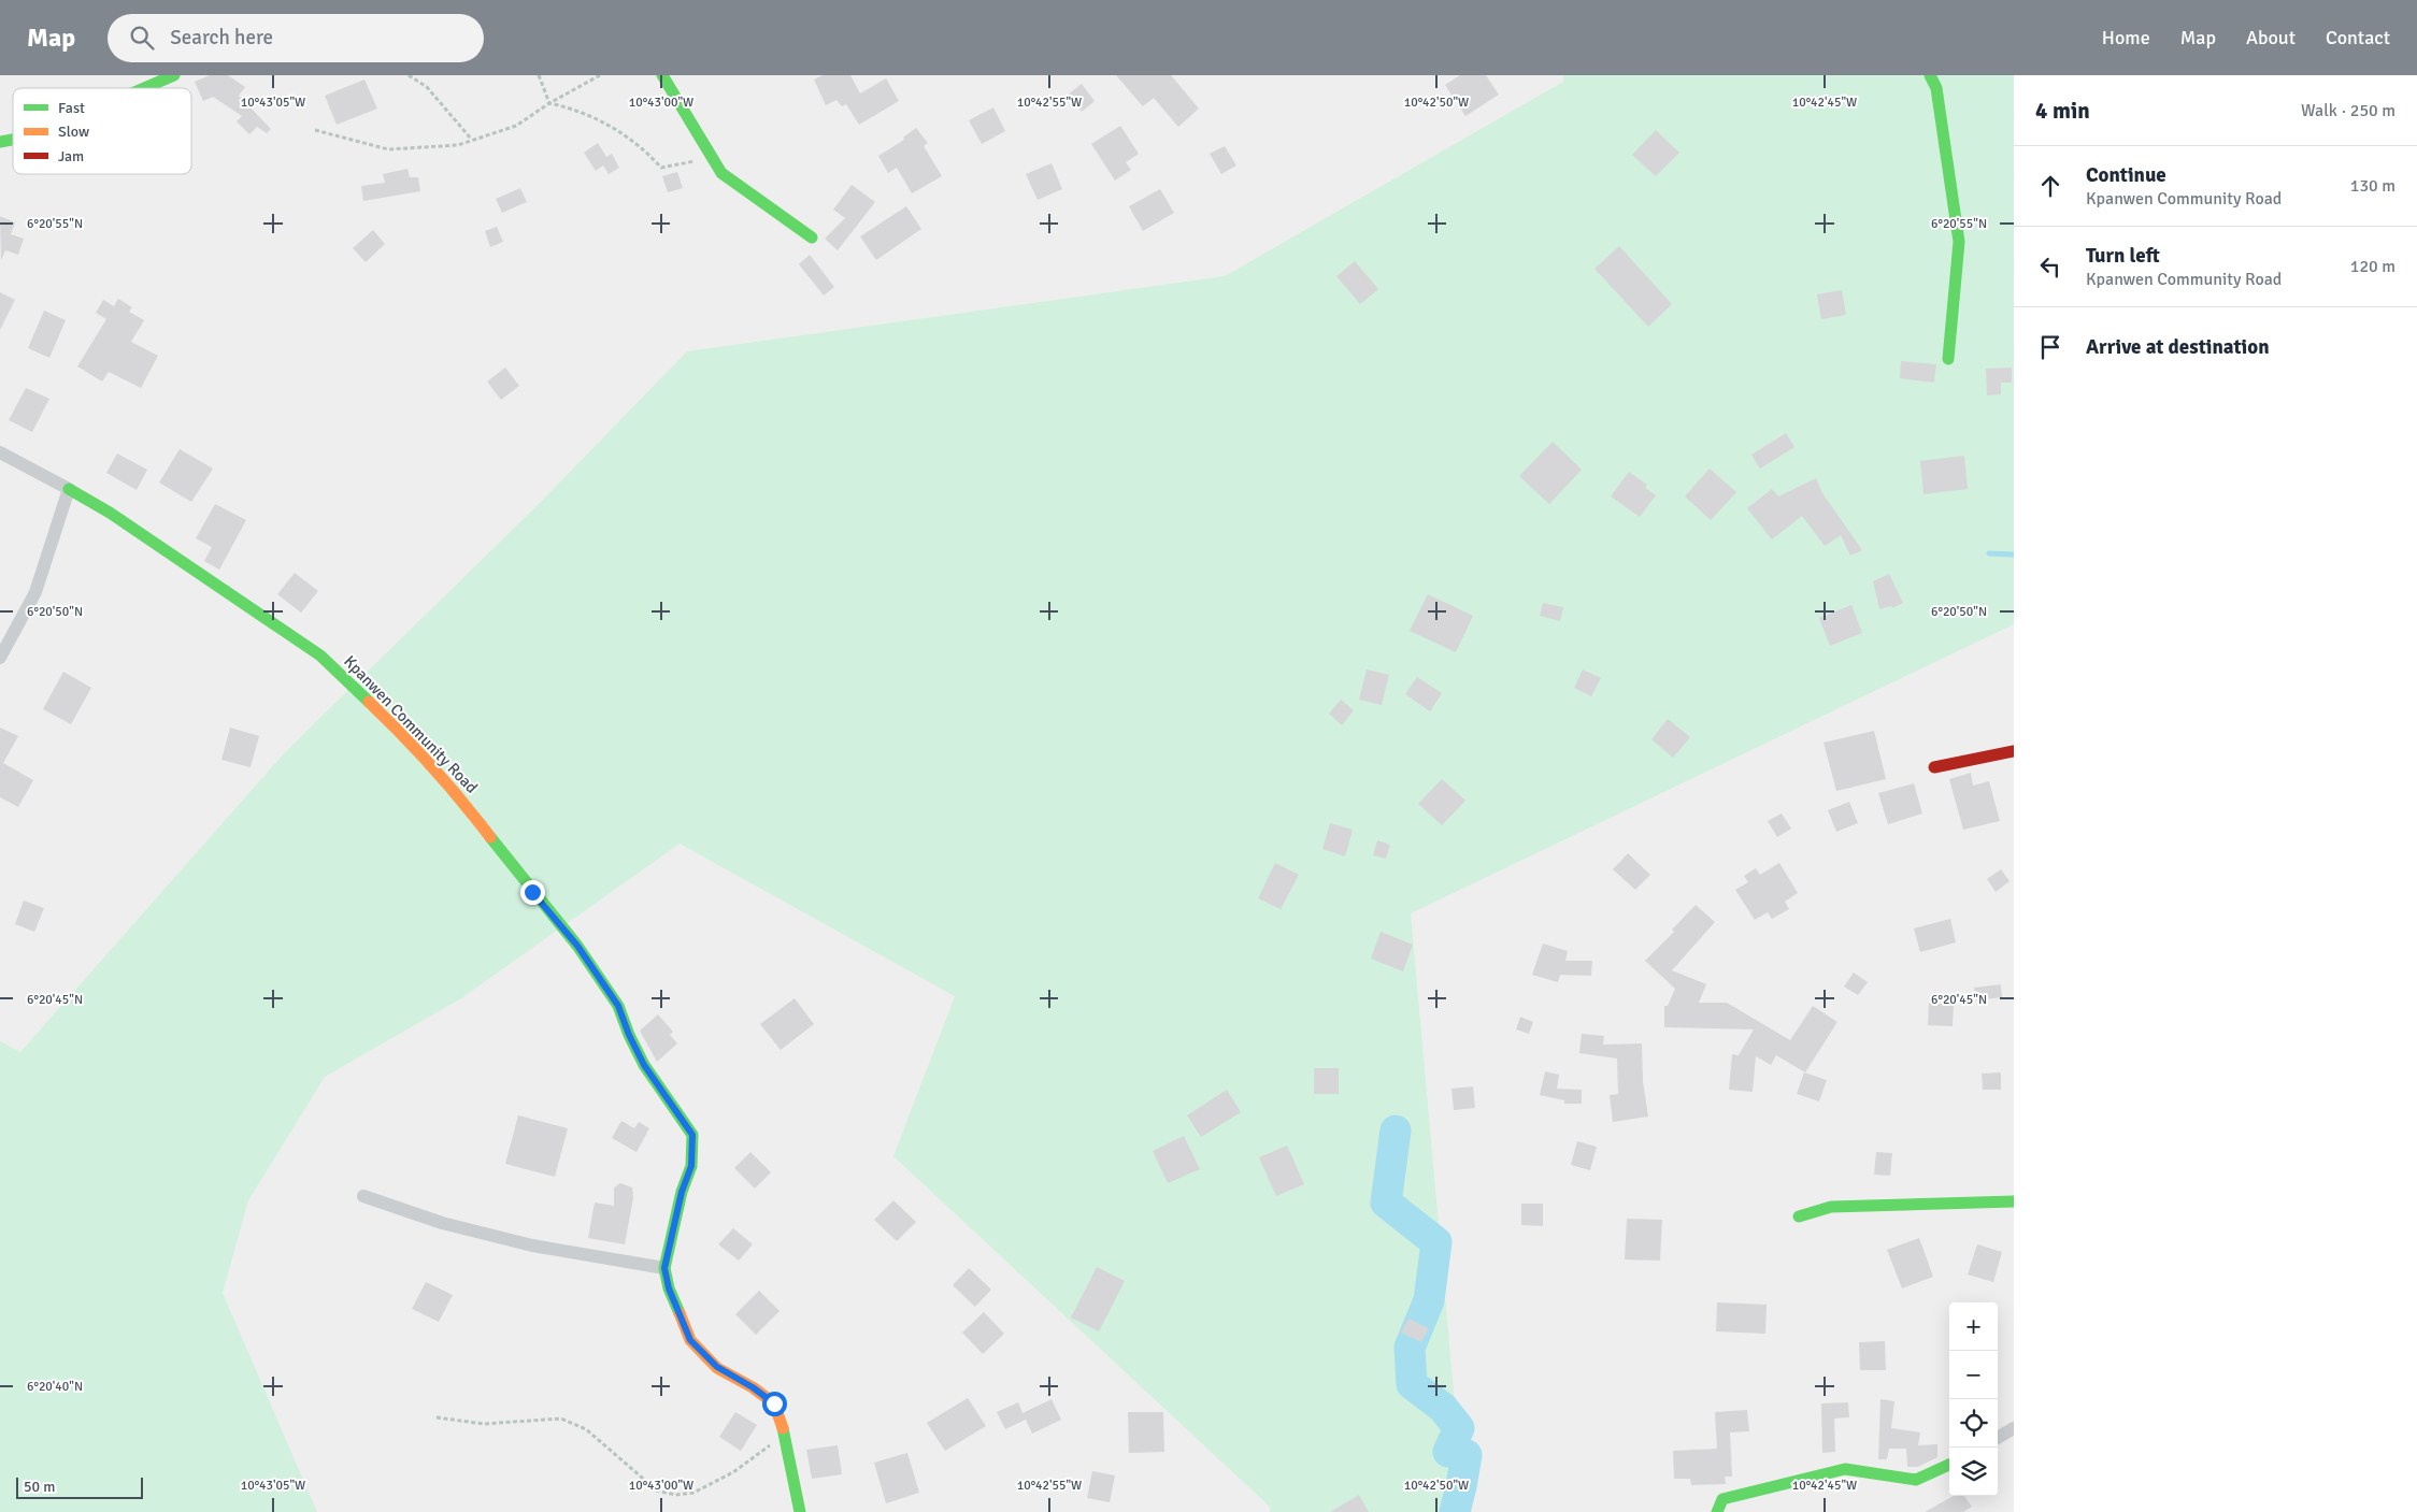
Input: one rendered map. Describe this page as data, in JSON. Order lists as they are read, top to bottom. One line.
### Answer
{"streets":{"street":["Kpanwen Community Road"]},"legend":["Fast","Slow","Jam"],"scale_bar":"50 m","page":{"header":"Map","search":"Search here","nav":["Home","Map","About","Contact"],"heading":["4 min","Walk · 250 m"],"list":[["Continue","Kpanwen Community Road","130 m"],["Turn left","Kpanwen Community Road","120 m"],"Arrive at destination"],"map_buttons":["+","−"],"scale":"50 m"},"coordinates":["10°43'05\"W","10°43'00\"W","10°42'55\"W","10°42'50\"W","10°42'45\"W","6°20'55\"N","6°20'50\"N","6°20'45\"N","6°20'40\"N"]}
